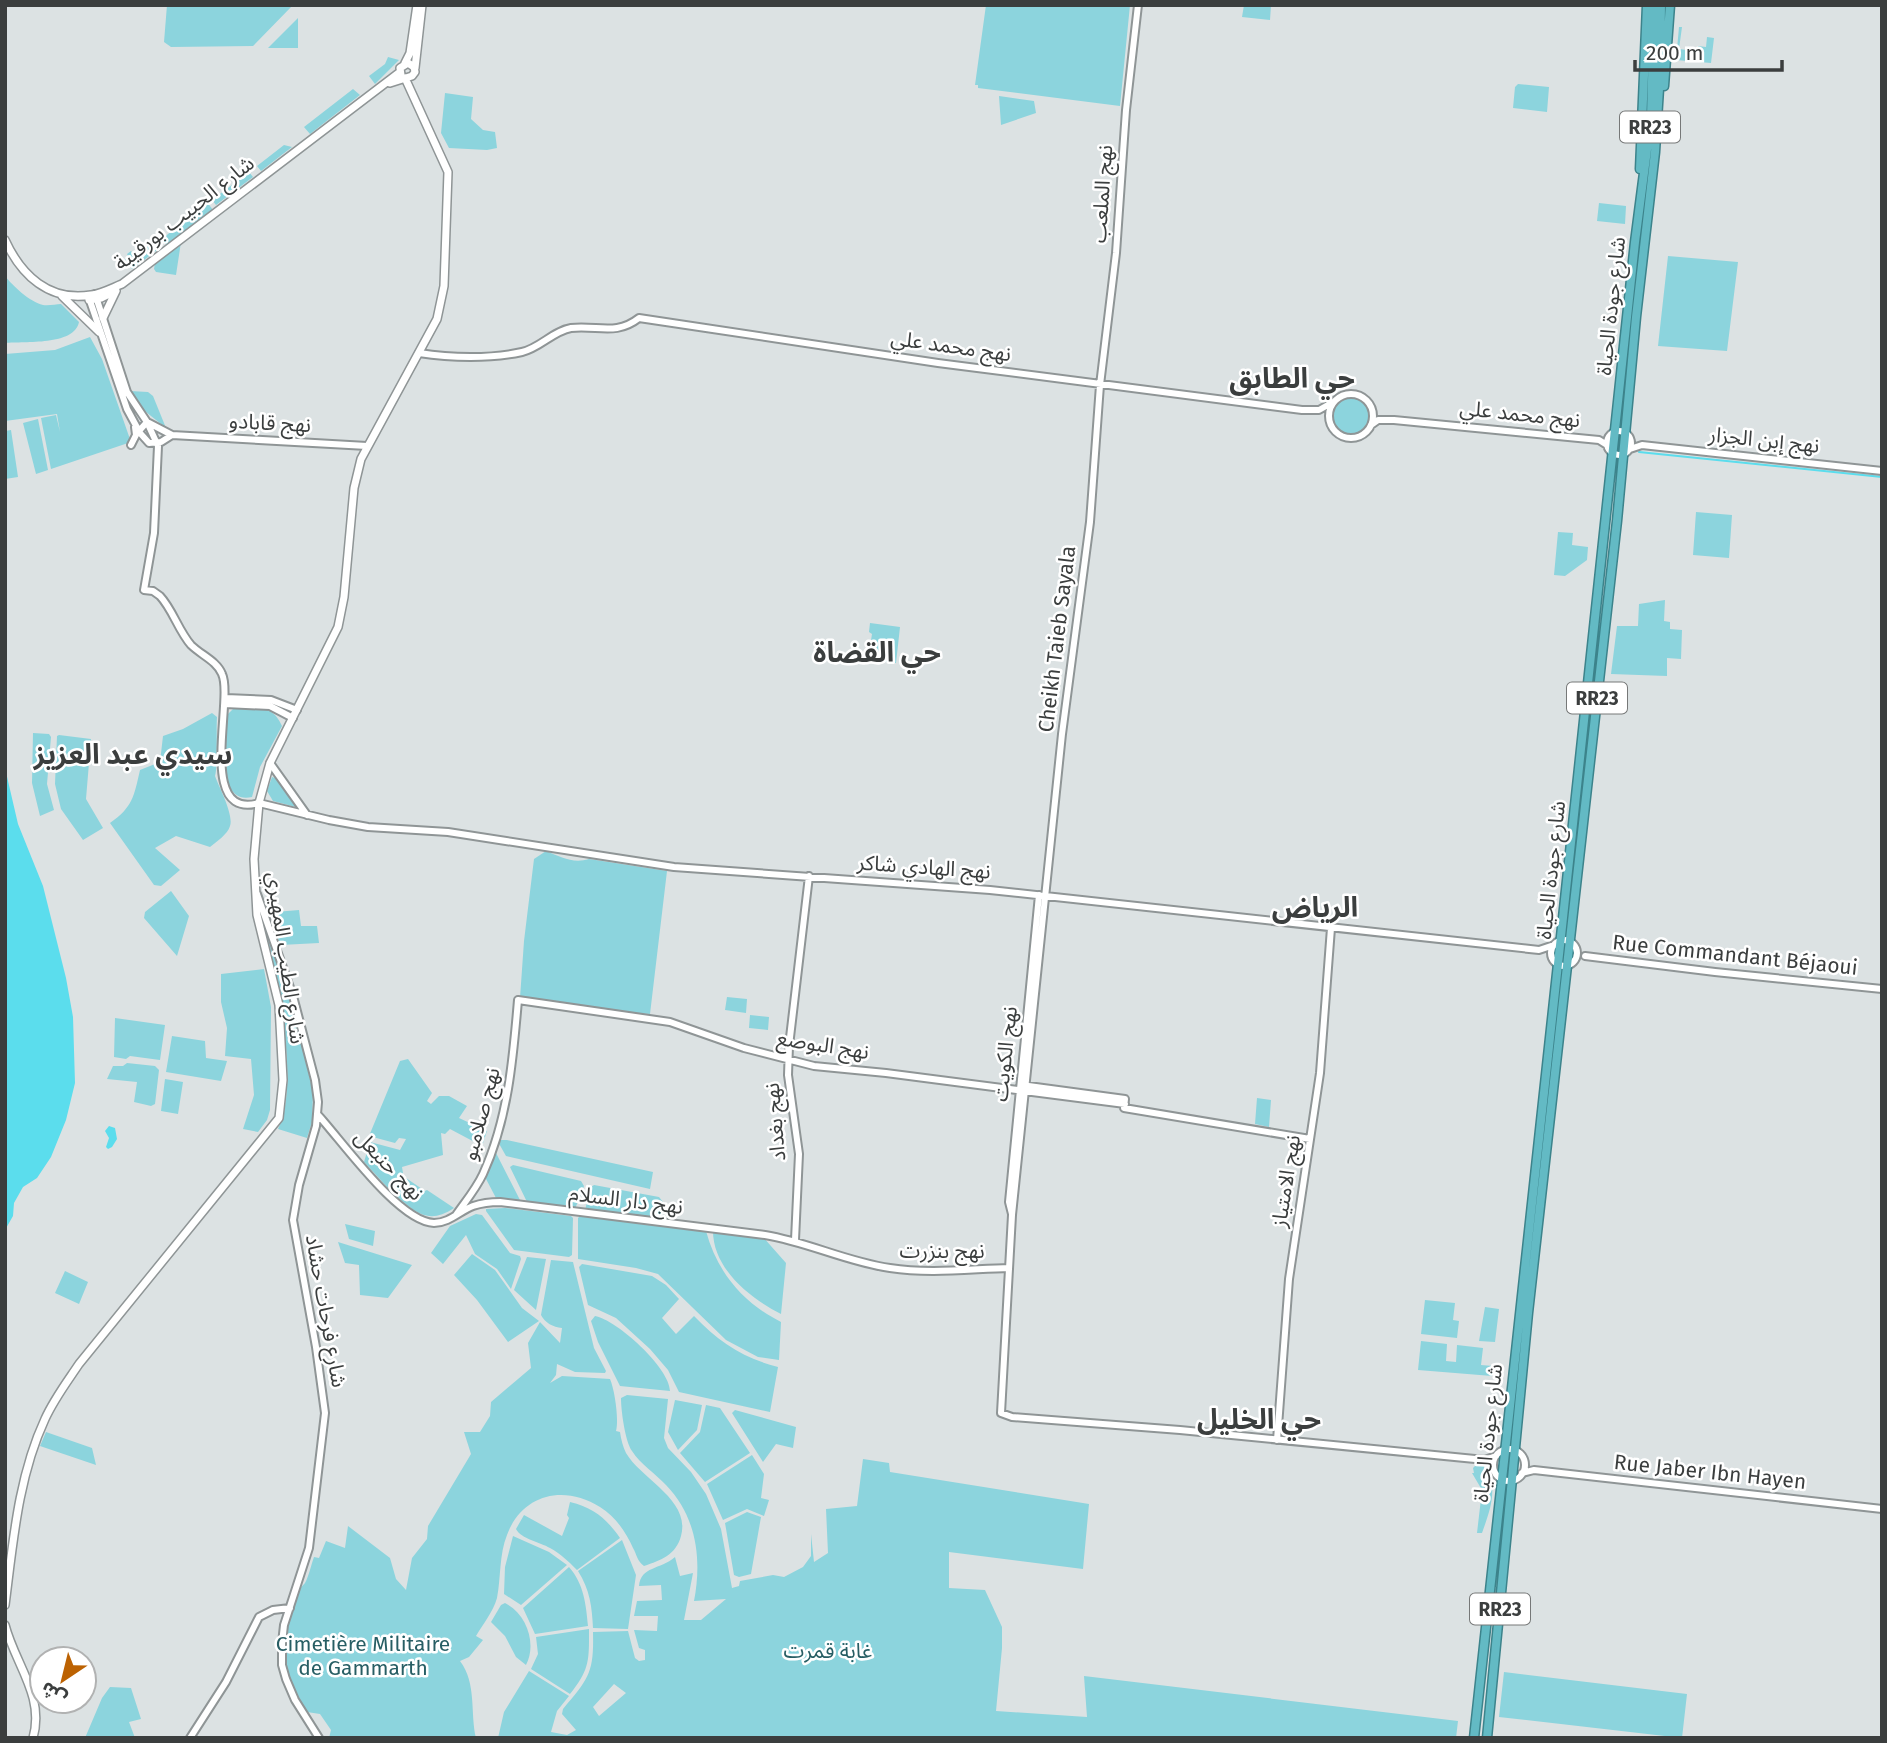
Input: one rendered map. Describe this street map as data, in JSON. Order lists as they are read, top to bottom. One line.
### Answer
{"streets":{"highway":["RR23","شارع جودة الحياة"],"main road":["شارع الحبيب بورقيبة","شارع الطيب المهيري"],"street":["نهج الملعب","نهج محمد علي","نهج قابادو","نهج إبن الجزار","Cheikh Taieb Sayala","نهج الهادي شاكر","Rue Commandant Béjaoui","نهج البوصع","نهج الكويت","نهج صلامبو","نهج بغداد","نهج حنبعل","نهج الامتياز","نهج دار السلام","نهج بنزرت","شارع فرحات حشاد","Rue Jaber Ibn Hayen"]},"crossings":[["نهج الملعب","نهج محمد علي"],["نهج الملعب","Cheikh Taieb Sayala"],["شارع الحبيب بورقيبة","شارع الطيب المهيري"],["نهج محمد علي","Cheikh Taieb Sayala"],["نهج محمد علي","شارع الطيب المهيري"],["نهج قابادو","شارع الطيب المهيري"],["Cheikh Taieb Sayala","نهج الهادي شاكر"],["Cheikh Taieb Sayala","نهج الكويت"],["نهج الهادي شاكر","شارع الطيب المهيري"],["نهج الهادي شاكر","نهج الكويت"],["نهج الهادي شاكر","نهج بغداد"],["نهج الهادي شاكر","نهج الامتياز"],["شارع الطيب المهيري","شارع فرحات حشاد"],["نهج البوصع","نهج الكويت"],["نهج البوصع","نهج صلامبو"],["نهج البوصع","نهج بغداد"],["نهج البوصع","نهج الامتياز"],["نهج الكويت","نهج الامتياز"],["نهج الكويت","نهج بنزرت"],["نهج صلامبو","نهج حنبعل"],["نهج صلامبو","نهج دار السلام"],["نهج بغداد","نهج دار السلام"],["نهج بغداد","نهج بنزرت"],["نهج حنبعل","شارع فرحات حشاد"],["نهج دار السلام","نهج بنزرت"]],"districts":["حي الطابق","حي القضاة","سيدي عبد العزيز","الرياض","حي الخليل"],"parks":["Cimetière Militaire de Gammarth","غابة قمرت"],"scale_bar":"200 m","north":"bottom left"}
